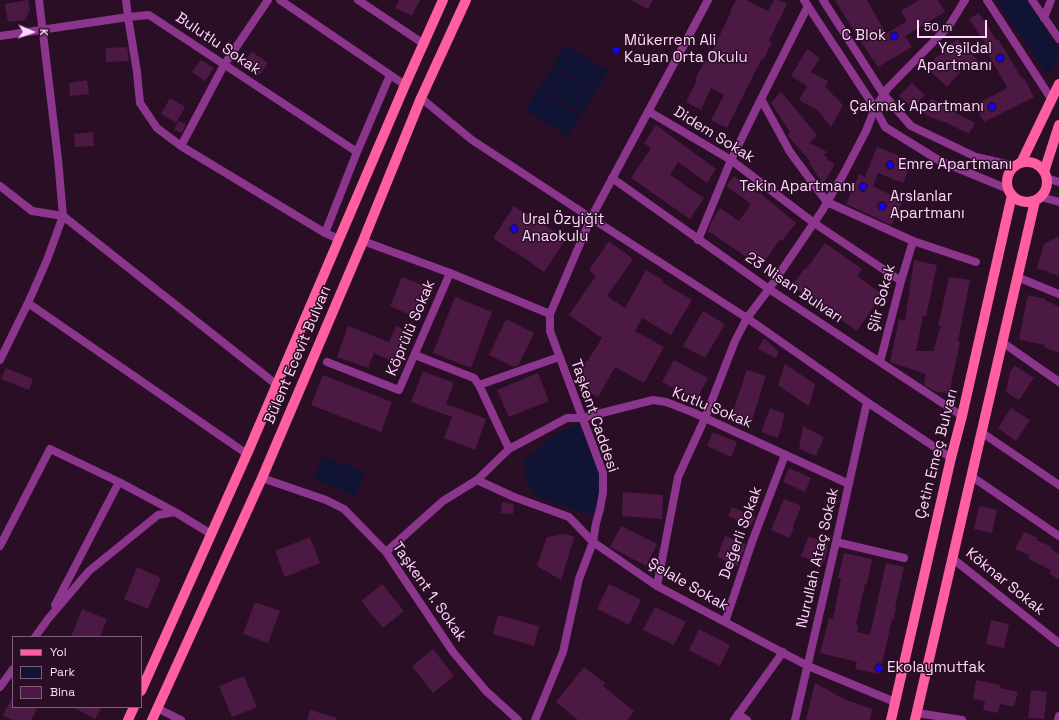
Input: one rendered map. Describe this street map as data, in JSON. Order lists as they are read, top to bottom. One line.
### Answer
{"streets":{"main road":["Bülent Ecevit Bulvarı","Çetin Emeç Bulvarı"],"street":["Bulutlu Sokak","Didem Sokak","23 Nisan Bulvarı","Şiir Sokak","Köprülü Sokak","Kutlu Sokak","Taşkent Caddesi","Değerli Sokak","Nurullah Ataç Sokak","Köknar Sokak","Şelale Sokak","Taşkent 1. Sokak"]},"crossings":[["Didem Sokak","Şiir Sokak"],["23 Nisan Bulvarı","Şiir Sokak"],["23 Nisan Bulvarı","Çetin Emeç Bulvarı"],["Bülent Ecevit Bulvarı","Taşkent 1. Sokak"],["Kutlu Sokak","Taşkent Caddesi"],["Kutlu Sokak","Değerli Sokak"],["Kutlu Sokak","Nurullah Ataç Sokak"],["Kutlu Sokak","Şelale Sokak"],["Kutlu Sokak","Taşkent 1. Sokak"],["Taşkent Caddesi","Şelale Sokak"],["Çetin Emeç Bulvarı","Şelale Sokak"],["Değerli Sokak","Şelale Sokak"],["Nurullah Ataç Sokak","Şelale Sokak"]],"places":["C Blok","Mükerrem Ali Kayan Orta Okulu","Yeşildal Apartmanı","Çakmak Apartmanı","Emre Apartmanı","Tekin Apartmanı","Arslanlar Apartmanı","Ural Özyiğit Anaokulu","Ekolaymutfak"],"legend":["Yol","Park","Bina"],"scale_bar":"50 m","north":"right"}
